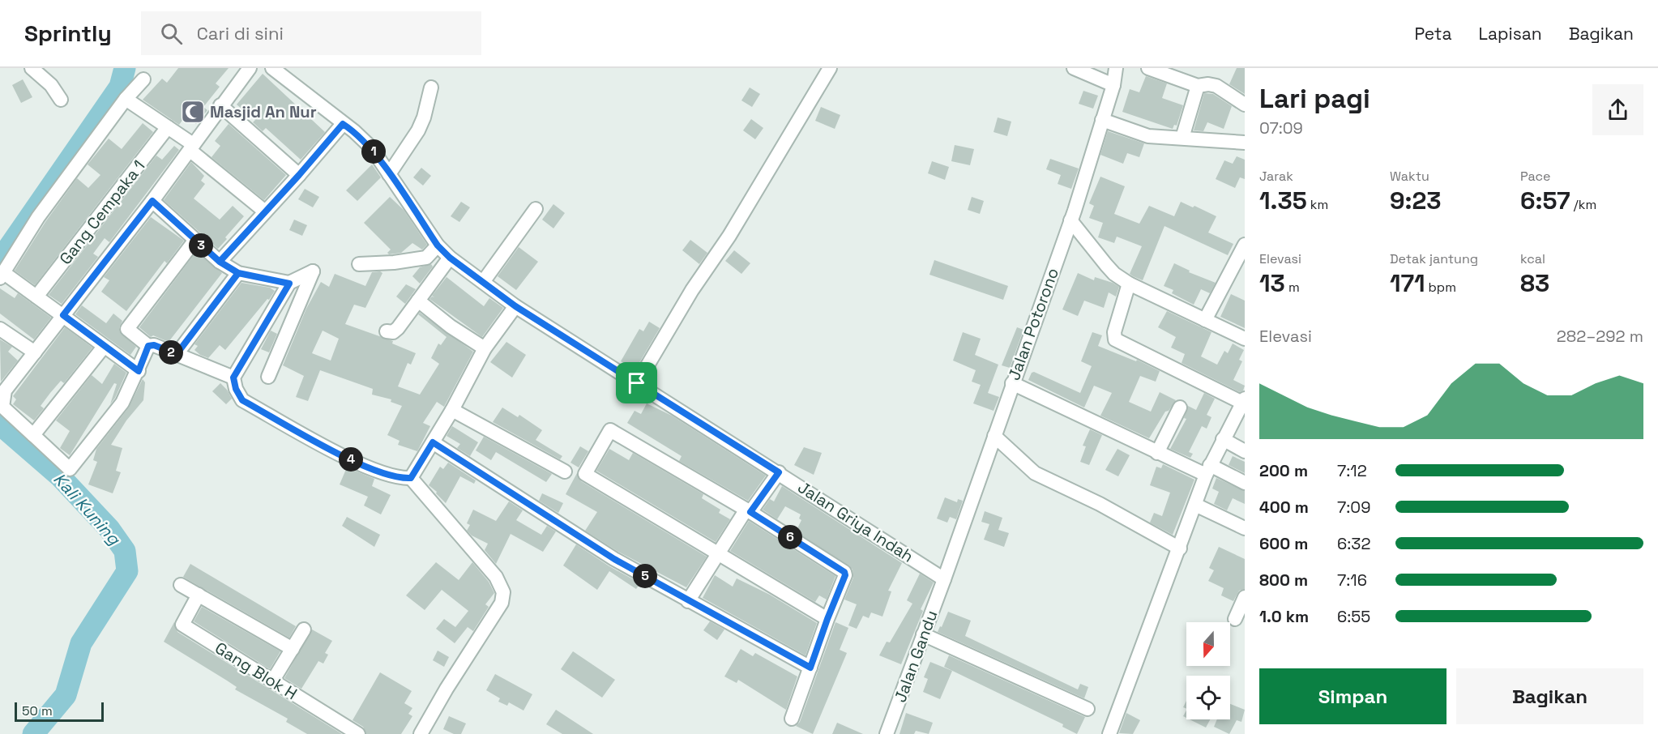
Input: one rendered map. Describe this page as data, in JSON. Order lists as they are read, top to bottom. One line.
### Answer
{"streets":{"street":["Gang Cempaka 1","Jalan Potorono","Jalan Griya Indah","Jalan Gandu","Gang Blok H"]},"crossings":[["Jalan Potorono","Jalan Griya Indah"],["Jalan Potorono","Jalan Gandu"],["Jalan Griya Indah","Jalan Gandu"]],"water":["Kali Kuning"],"places":{"mosque":["Masjid An Nur"]},"scale_bar":"50 m","north":"bottom","page":{"header":"Sprintly","search":"Cari di sini","nav":["Peta","Lapisan","Bagikan"],"heading":["Lari pagi","07:09"],"pins":["1","3","2","4","6","5"],"stats":[["Jarak","1.35 km"],["Waktu","9:23"],["Pace","6:57 /km"],["Elevasi","13 m"],["Detak jantung","171 bpm"],["kcal","83"]],"chart":["Elevasi","282–292 m"],"list":[{"name":"200 m","note":"7:12"},{"name":"400 m","note":"7:09"},{"name":"600 m","note":"6:32"},{"name":"800 m","note":"7:16"},{"name":"1.0 km","note":"6:55"}],"buttons":["Simpan","Bagikan"],"scale":"50 m"}}
